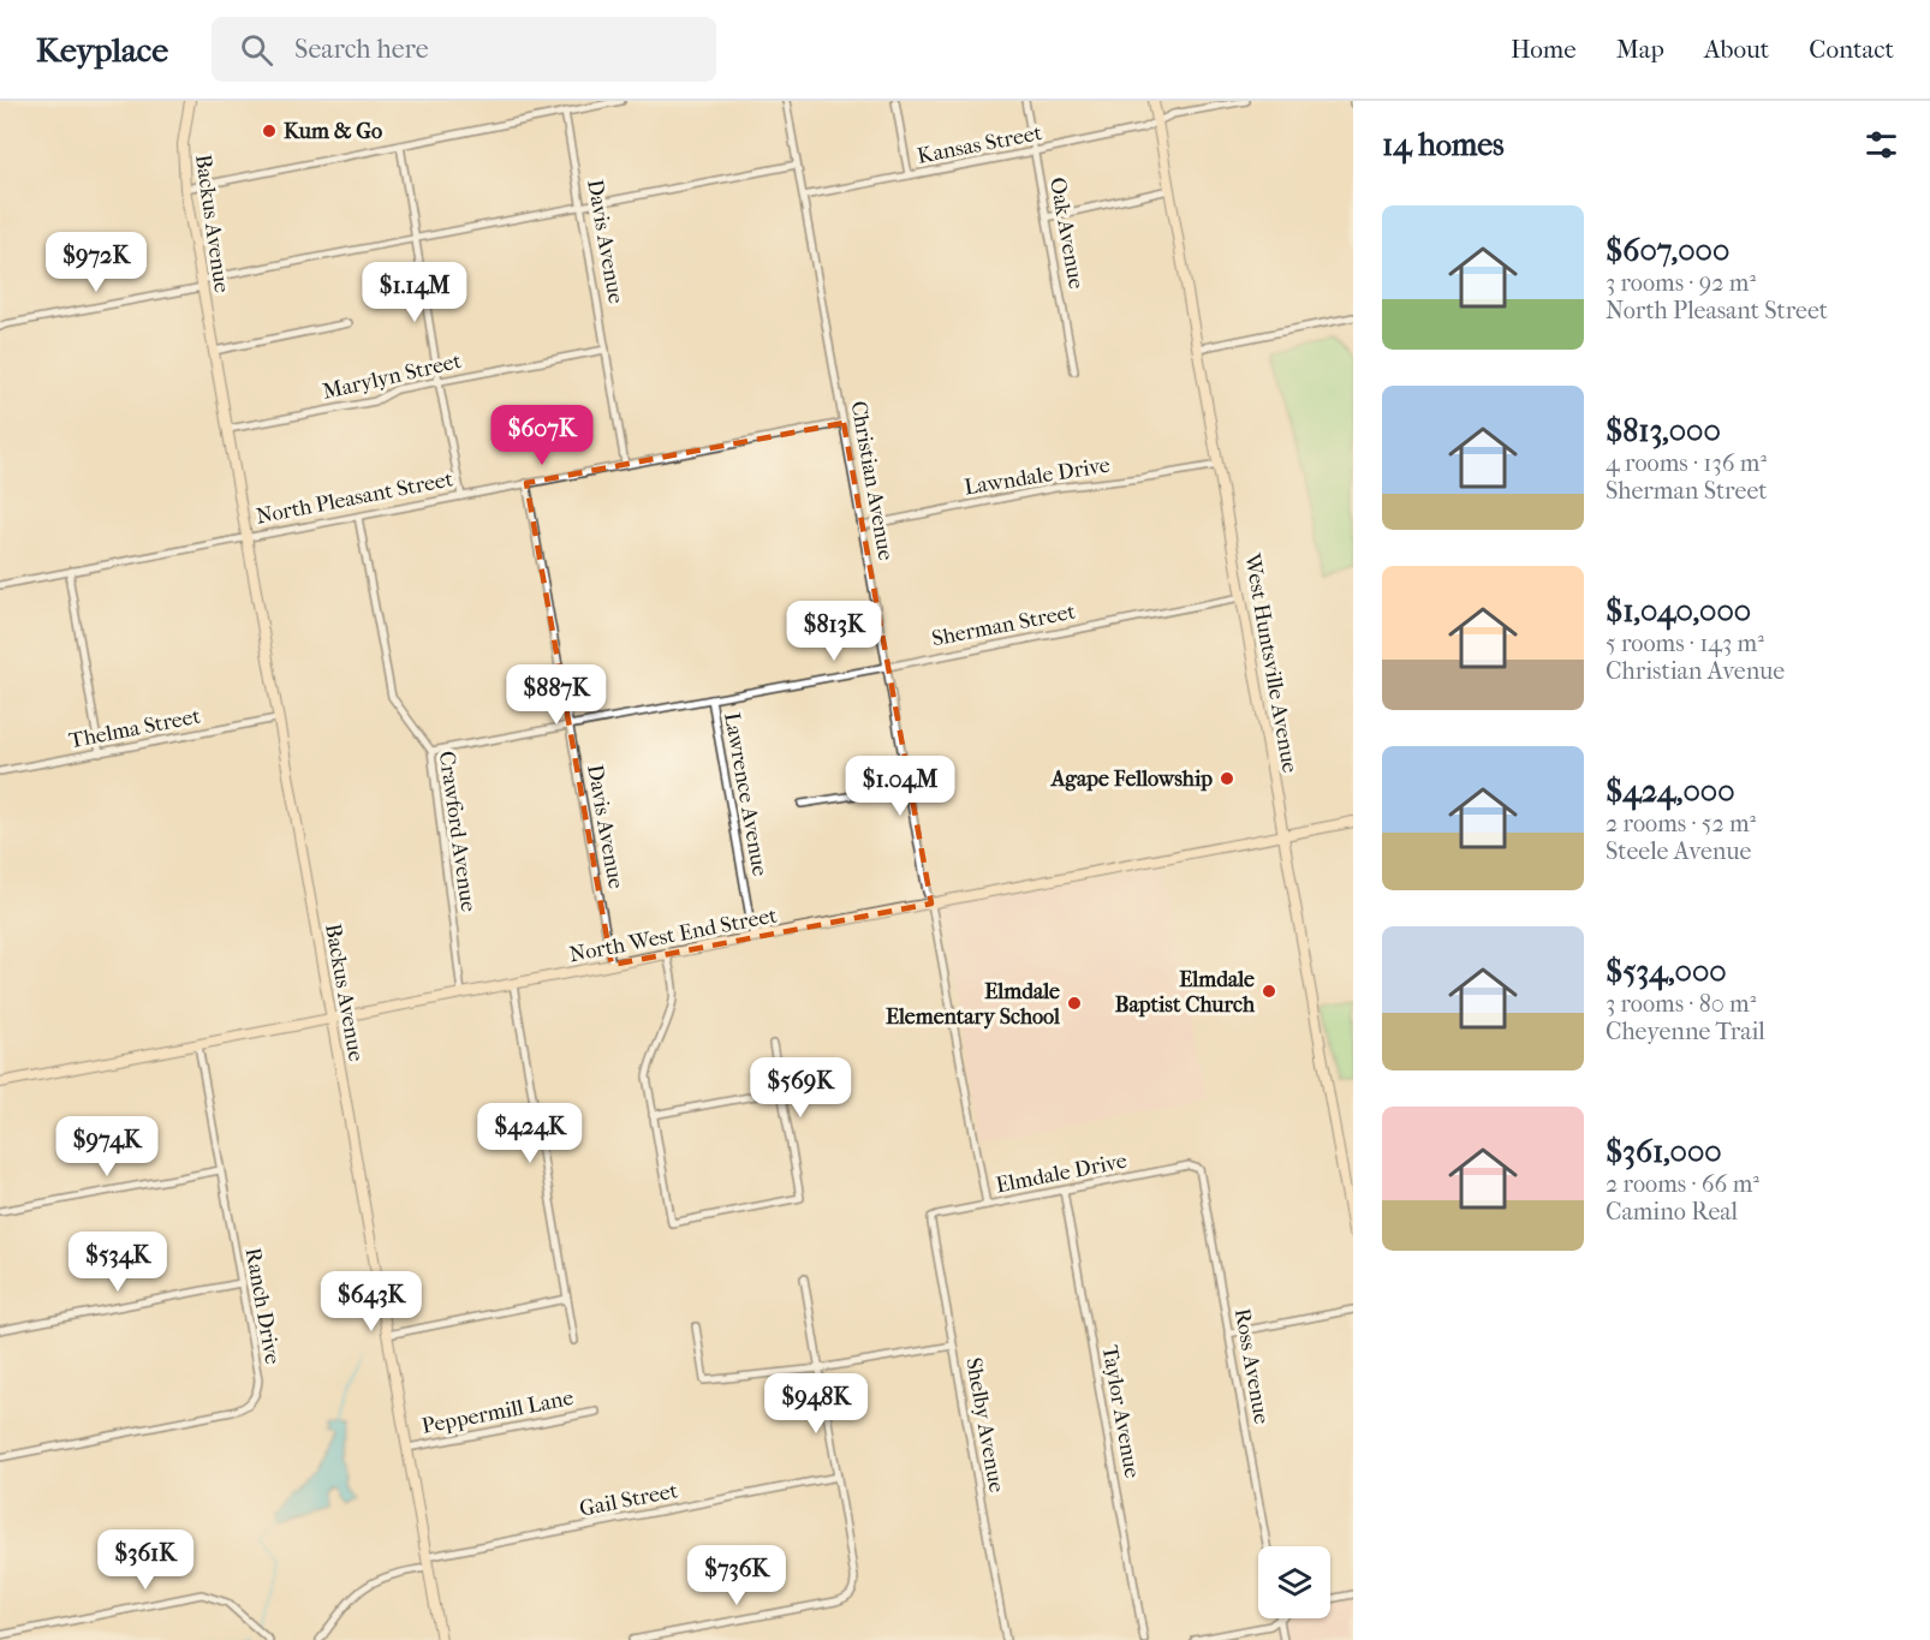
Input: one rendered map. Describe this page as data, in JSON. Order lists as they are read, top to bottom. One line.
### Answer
{"streets":{"street":["Kansas Street","Backus Avenue","Oak Avenue","Davis Avenue","Marylyn Street","Lawndale Drive","Christian Avenue","North Pleasant Street","Sherman Street","West Huntsville Avenue","Thelma Street","Lawrence Avenue","Crawford Avenue","North West End Street","Elmdale Drive","Ranch Drive","Ross Avenue","Peppermill Lane","Taylor Avenue","Shelby Avenue","Gail Street"]},"crossings":[["Kansas Street","Oak Avenue"],["Kansas Street","Christian Avenue"],["Kansas Street","West Huntsville Avenue"],["Backus Avenue","Marylyn Street"],["Backus Avenue","North Pleasant Street"],["Backus Avenue","Thelma Street"],["Backus Avenue","North West End Street"],["Backus Avenue","Peppermill Lane"],["Backus Avenue","Gail Street"],["Davis Avenue","Marylyn Street"],["Davis Avenue","North Pleasant Street"],["Davis Avenue","Sherman Street"],["Davis Avenue","North West End Street"],["Lawndale Drive","Christian Avenue"],["Lawndale Drive","West Huntsville Avenue"],["Christian Avenue","North Pleasant Street"],["Christian Avenue","Sherman Street"],["Christian Avenue","North West End Street"],["Christian Avenue","Elmdale Drive"],["North Pleasant Street","Crawford Avenue"],["Sherman Street","West Huntsville Avenue"],["Sherman Street","Lawrence Avenue"],["Sherman Street","Crawford Avenue"],["West Huntsville Avenue","North West End Street"],["Lawrence Avenue","North West End Street"],["Crawford Avenue","North West End Street"],["North West End Street","Ranch Drive"],["Elmdale Drive","Ross Avenue"],["Elmdale Drive","Taylor Avenue"],["Elmdale Drive","Shelby Avenue"]],"places":["Kum & Go","Agape Fellowship","Elmdale Baptist Church","Elmdale Elementary School"],"page":{"header":"Keyplace","search":"Search here","nav":["Home","Map","About","Contact"],"heading":"14 homes","list":[{"name":"$607,000","note":"3 rooms · 92 m² · North Pleasant Street"},{"name":"$813,000","note":"4 rooms · 136 m² · Sherman Street"},{"name":"$1,040,000","note":"5 rooms · 143 m² · Christian Avenue"},{"name":"$424,000","note":"2 rooms · 52 m² · Steele Avenue"},{"name":"$534,000","note":"3 rooms · 80 m² · Cheyenne Trail"},{"name":"$361,000","note":"2 rooms · 66 m² · Camino Real"}],"price":["$972K","$1.14M","$607K","$813K","$887K","$1.04M","$569K","$424K","$974K","$534K","$643K","$948K","$361K","$736K"]}}
